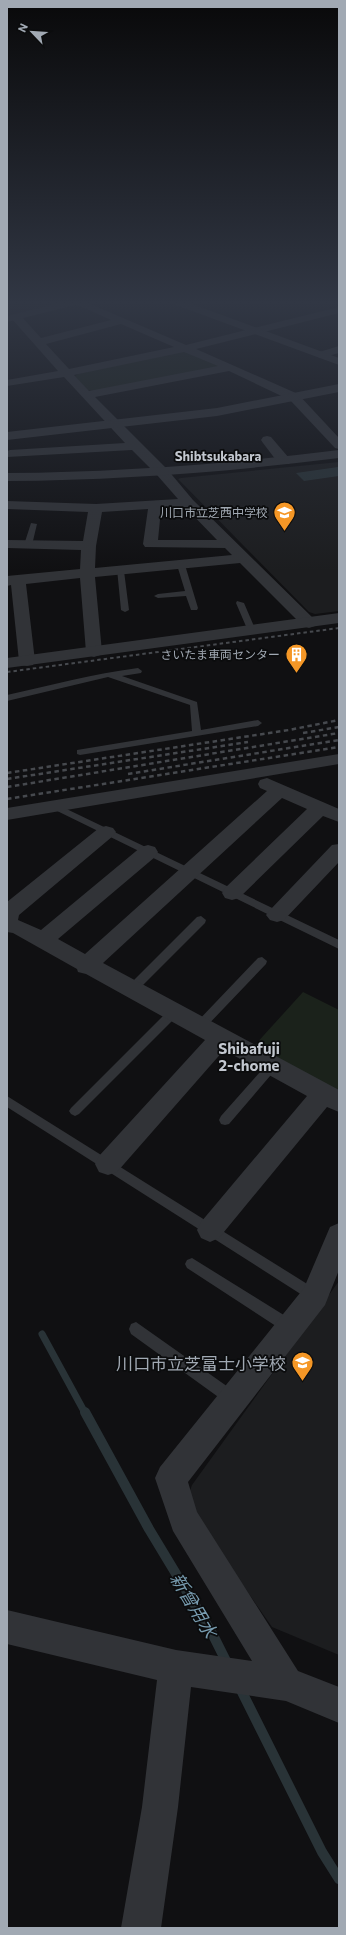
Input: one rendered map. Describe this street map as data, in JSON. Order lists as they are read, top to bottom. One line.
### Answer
{"districts":["Shibtsukabara","Shibafuji 2-chome"],"water":["新曾用水"],"places":{"school or university":["川口市立芝西中学校","川口市立芝富士小学校"],"building":["さいたま車両センター"]},"north":"top left"}
